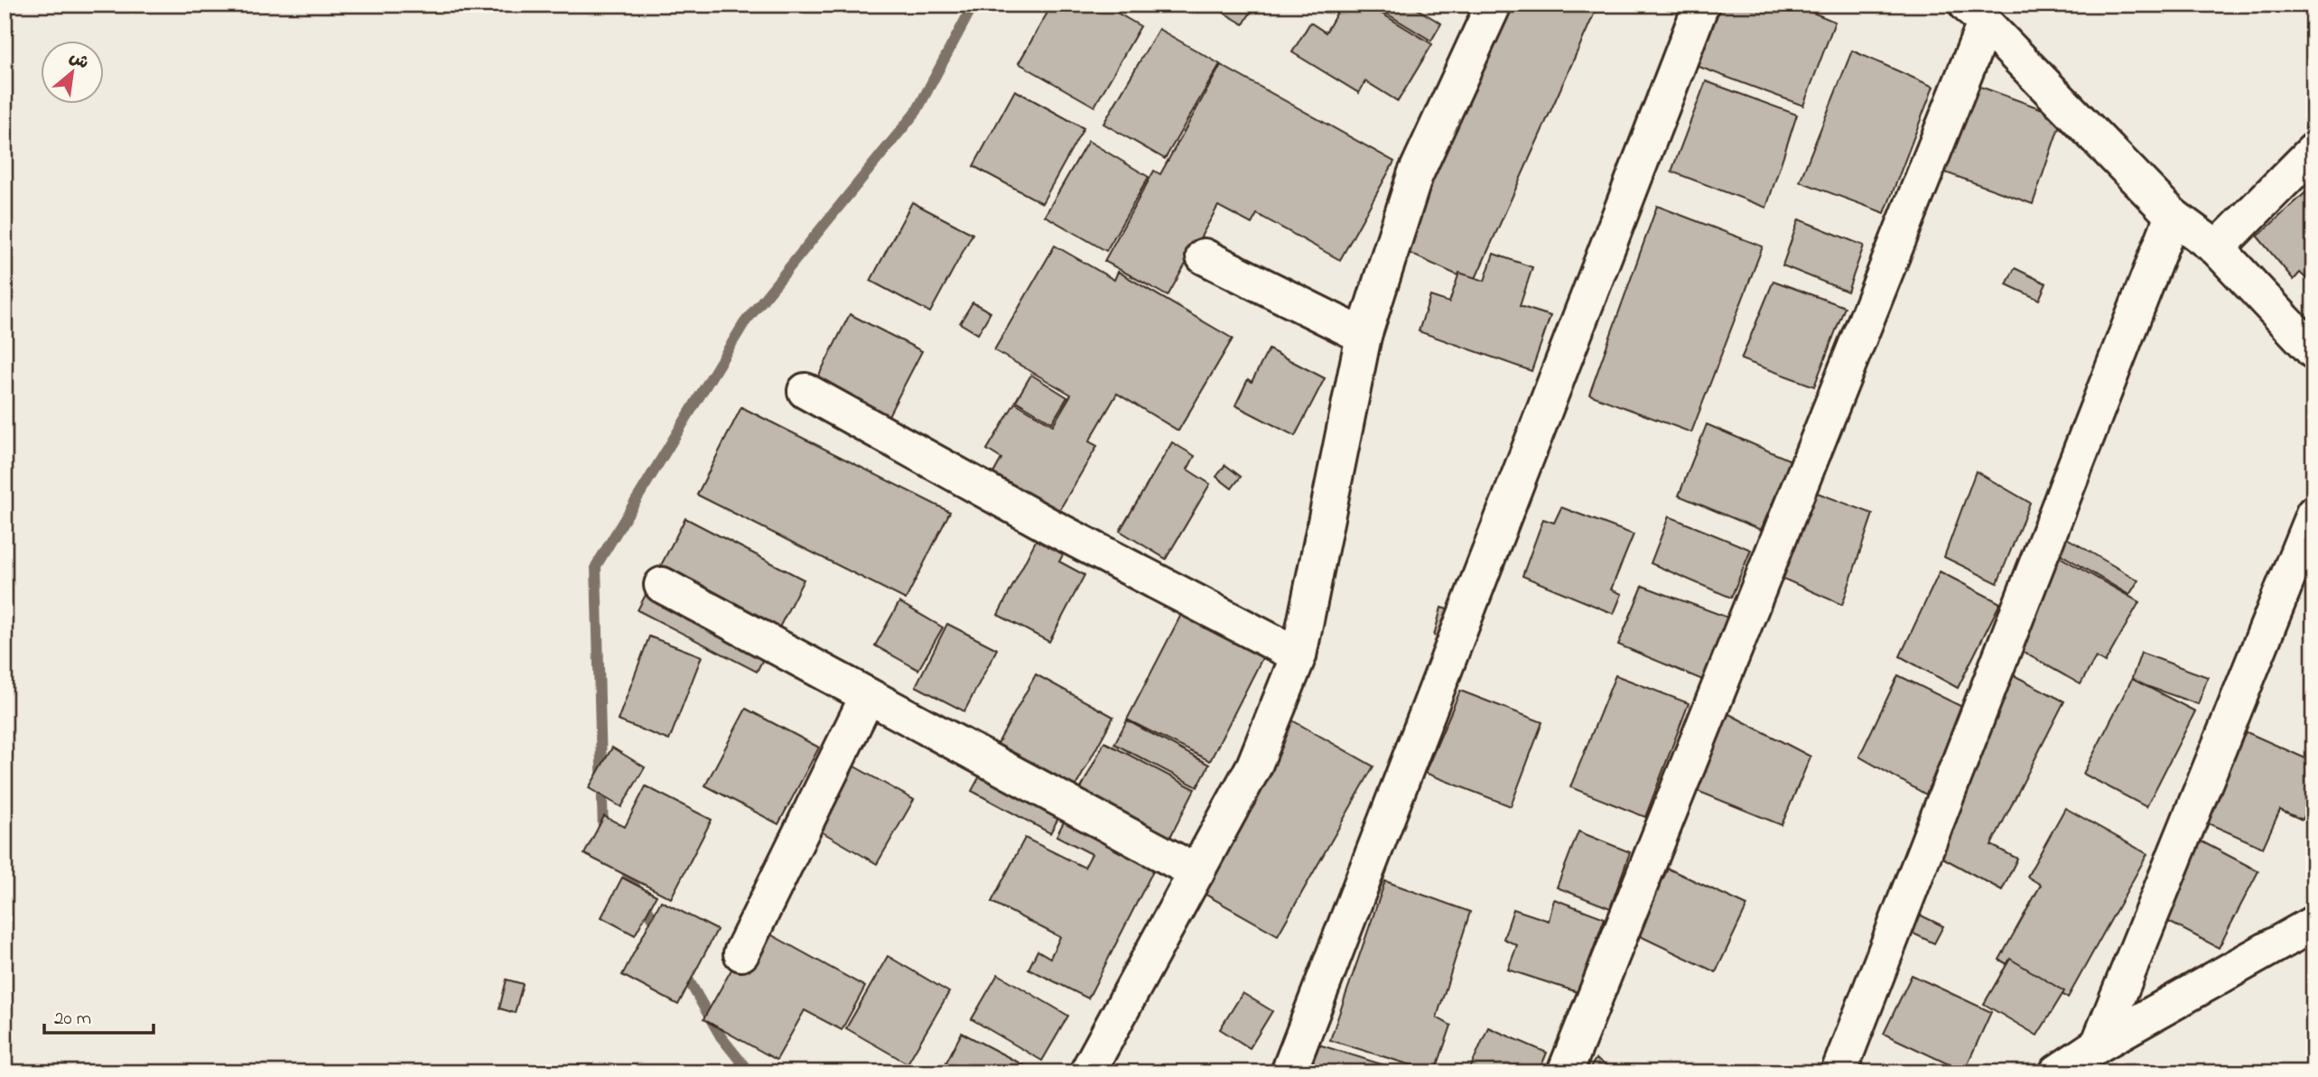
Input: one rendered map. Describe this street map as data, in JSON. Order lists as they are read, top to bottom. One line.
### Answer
{"scale_bar":"20 m","north":"top right"}
